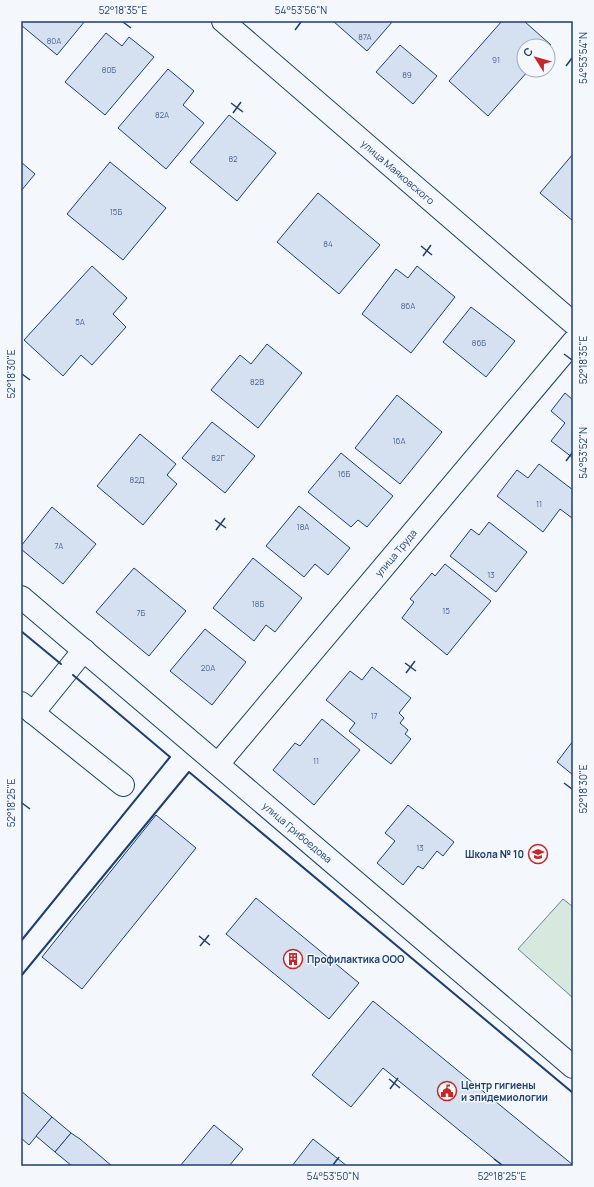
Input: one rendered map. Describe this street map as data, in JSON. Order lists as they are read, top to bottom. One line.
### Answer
{"streets":{"street":["улица Маяковского","улица Труда","улица Грибоедова"]},"crossings":[["улица Труда","улица Грибоедова"]],"places":{"school or university":["Школа № 10"],"building":["Профилактика ООО"],"public building":["Центр гигиены и эпидемиологии"]},"house_numbers":["87А","80А","91","80Б","89","82А","82","15Б","84","86А","5А","86Б","82В","16А","82Г","16Б","82Д","11","18А","7А","13","18Б","15","7Б","20А","17","11","13"],"north":"top left","coordinates":["52°18'35\"E","54°53'56\"N","54°53'54\"N","52°18'30\"E","54°53'52\"N","52°18'25\"E","54°53'50\"N"]}
